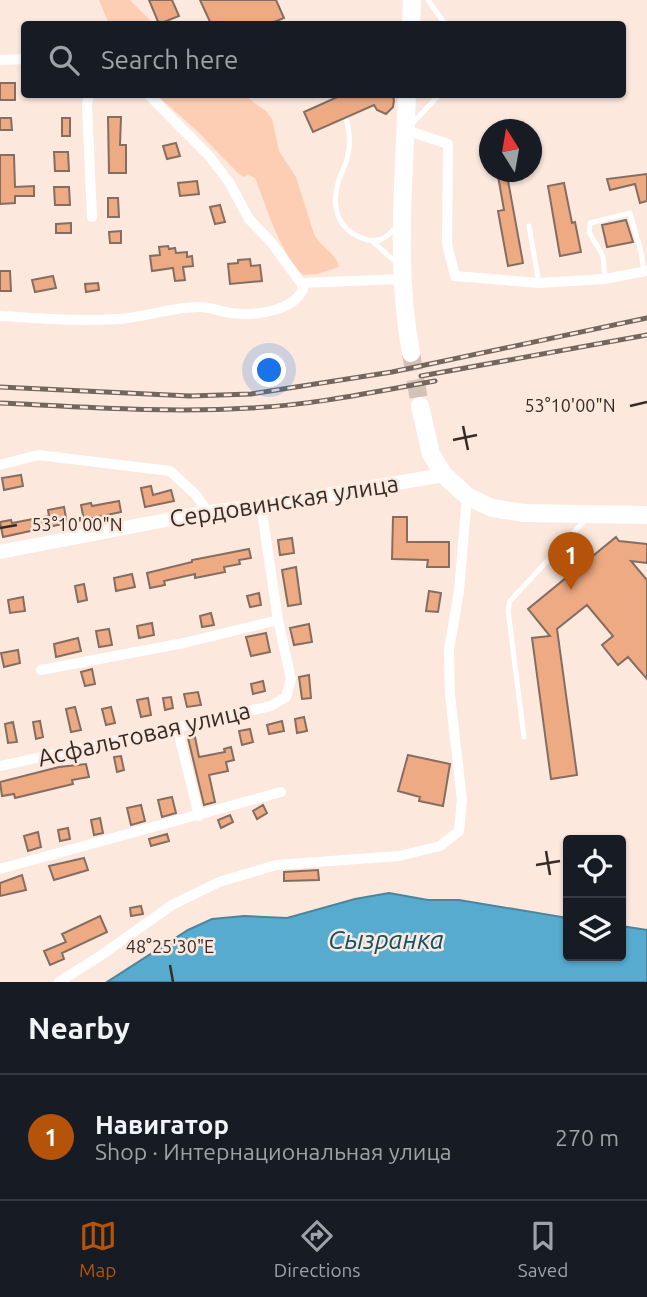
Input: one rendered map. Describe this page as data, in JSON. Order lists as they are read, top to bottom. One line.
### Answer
{"streets":{"street":["Сердовинская улица","Асфальтовая улица"]},"water":["Сызранка"],"north":"top","page":{"search":"Search here","pins":"1","heading":"Nearby","list":[{"mark":"1","name":"Навигатор","note":"Shop · Интернациональная улица","value":"270 m"}],"nav":["Map","Directions","Saved"]},"coordinates":["53°10'00\"N","48°25'30\"E"]}
